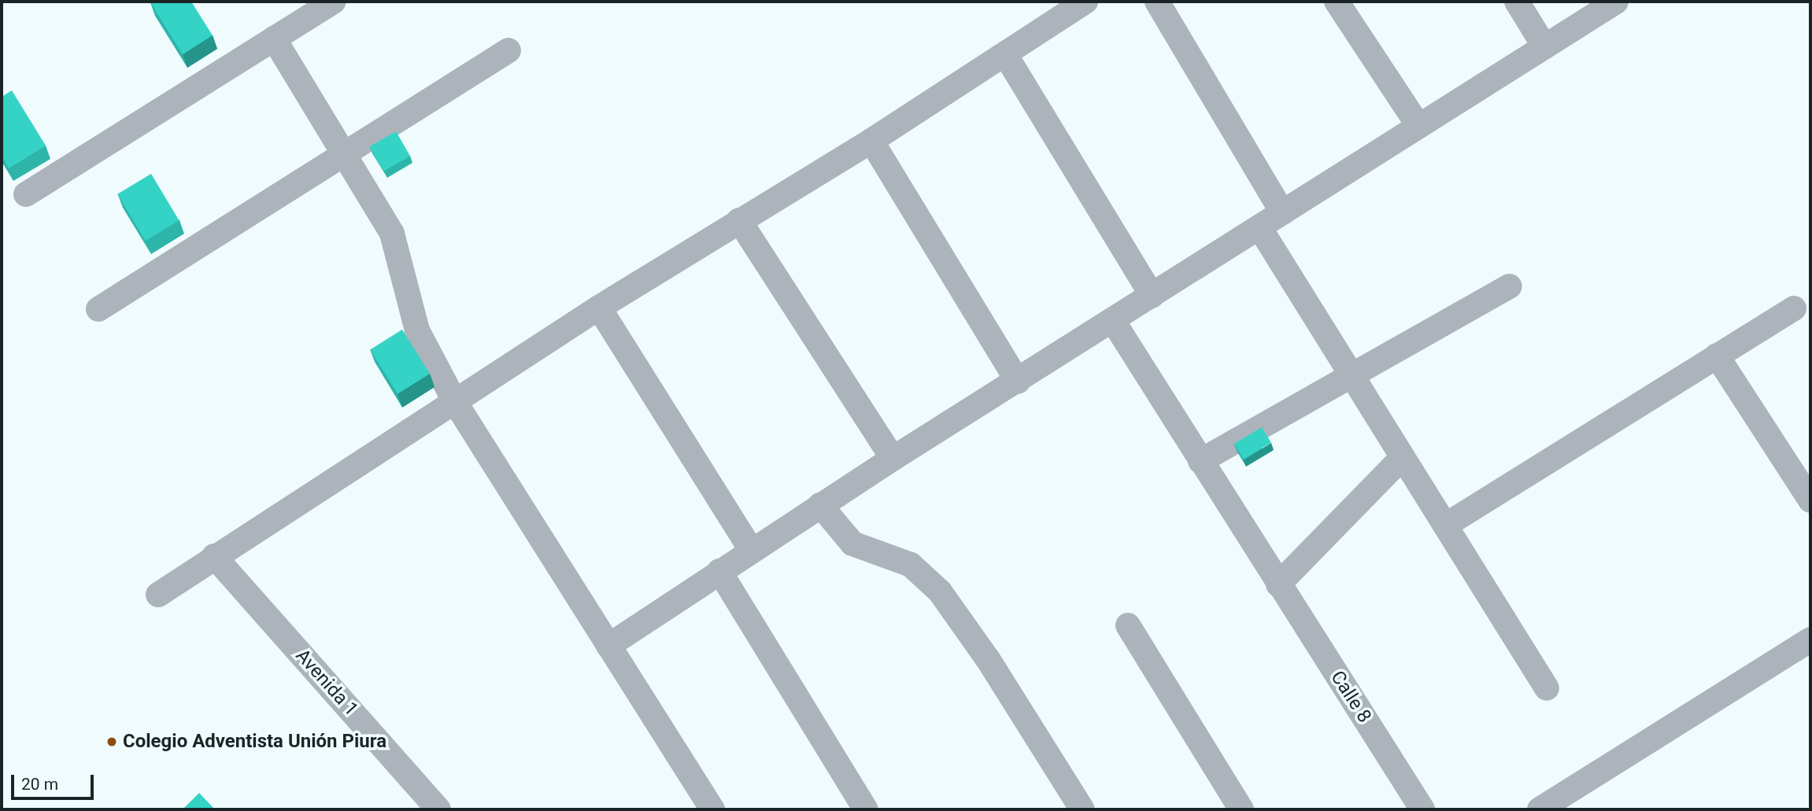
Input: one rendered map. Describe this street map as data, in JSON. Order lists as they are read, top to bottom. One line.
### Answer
{"streets":{"street":["Avenida 1","Calle 8"]},"places":["Colegio Adventista Unión Piura"],"scale_bar":"20 m"}
